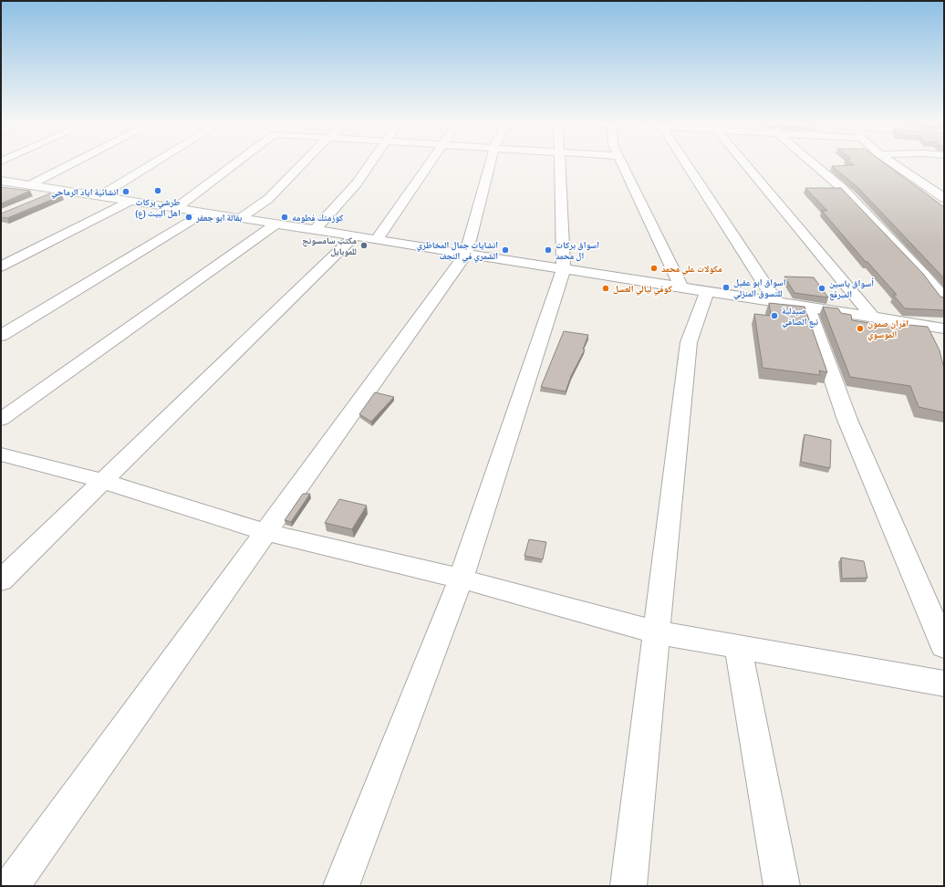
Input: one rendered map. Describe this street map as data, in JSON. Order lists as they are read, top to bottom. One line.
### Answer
{"places":["طرشي بركات اهل البيت (ع)","انشائية اياد الرماحي","بقالة ابو جعفر","كوزمتك فطومه","مكتب سامسونج للموبايل","انشايات جمال المخاظري الشمري في النجف","اسواق بركات ال محمد","مكولات علي محمد","اسواق ابو عقيل للتسوق المنزلي","كوفي ليالي العسل","أسواق ياسين المبرقع","صيدلية نبع الصافي","افران صمون الموسوي"]}
